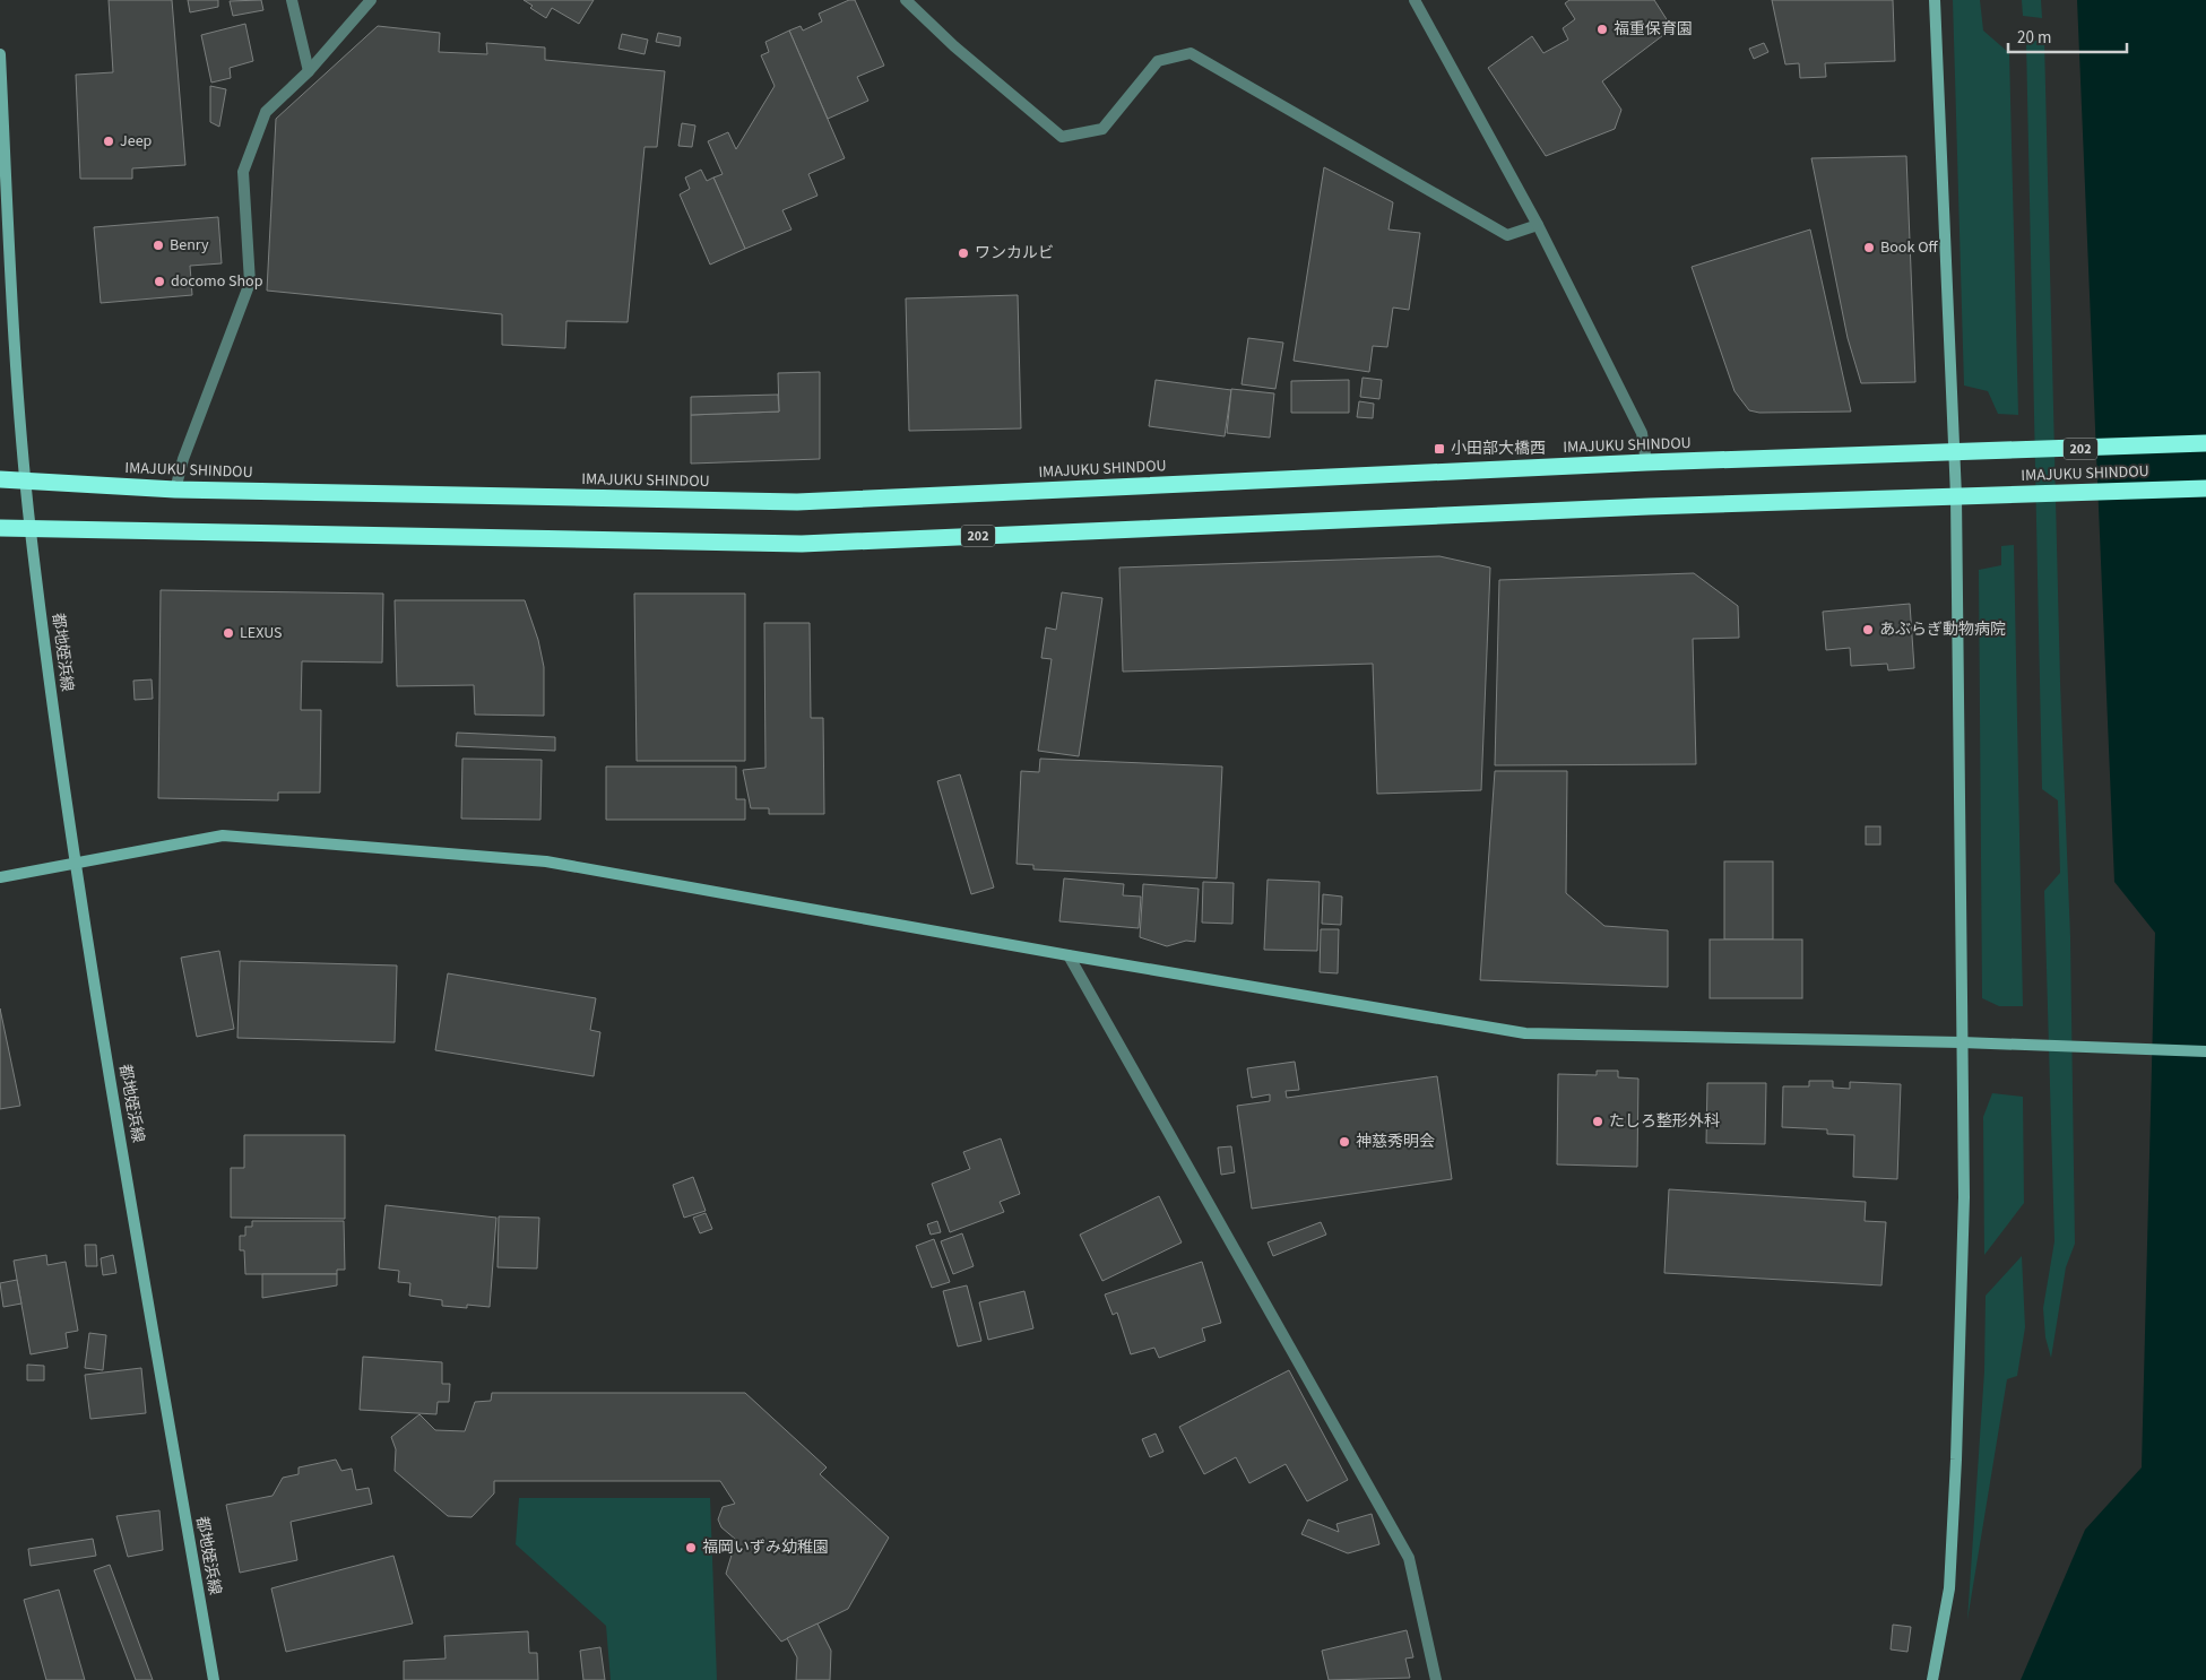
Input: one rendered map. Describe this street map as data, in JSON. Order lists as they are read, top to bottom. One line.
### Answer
{"streets":{"highway":["IMAJUKU SHINDOU","202"],"street":["都地姪浜線"]},"crossings":[["IMAJUKU SHINDOU","都地姪浜線"]],"places":{"other":["福重保育園","Jeep","Benry","Book Off","ワンカルビ","docomo Shop","あぶらぎ動物病院","LEXUS","たしろ整形外科","神慈秀明会","福岡いずみ幼稚園"],"transit":["小田部大橋西"]},"scale_bar":"20 m"}
